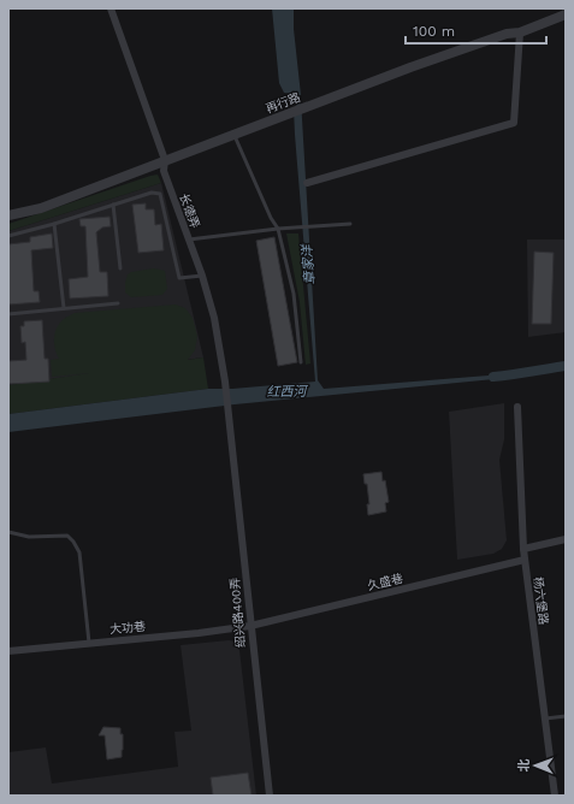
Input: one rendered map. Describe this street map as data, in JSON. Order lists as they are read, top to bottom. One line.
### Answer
{"streets":{"street":["再行路","长德弄","久盛巷","杨六堡路","绍兴路400弄","大功巷"]},"crossings":[["再行路","长德弄"],["长德弄","绍兴路400弄"],["久盛巷","杨六堡路"],["久盛巷","绍兴路400弄"],["久盛巷","大功巷"],["绍兴路400弄","大功巷"]],"water":["章家洋","红西河"],"scale_bar":"100 m","north":"left"}
